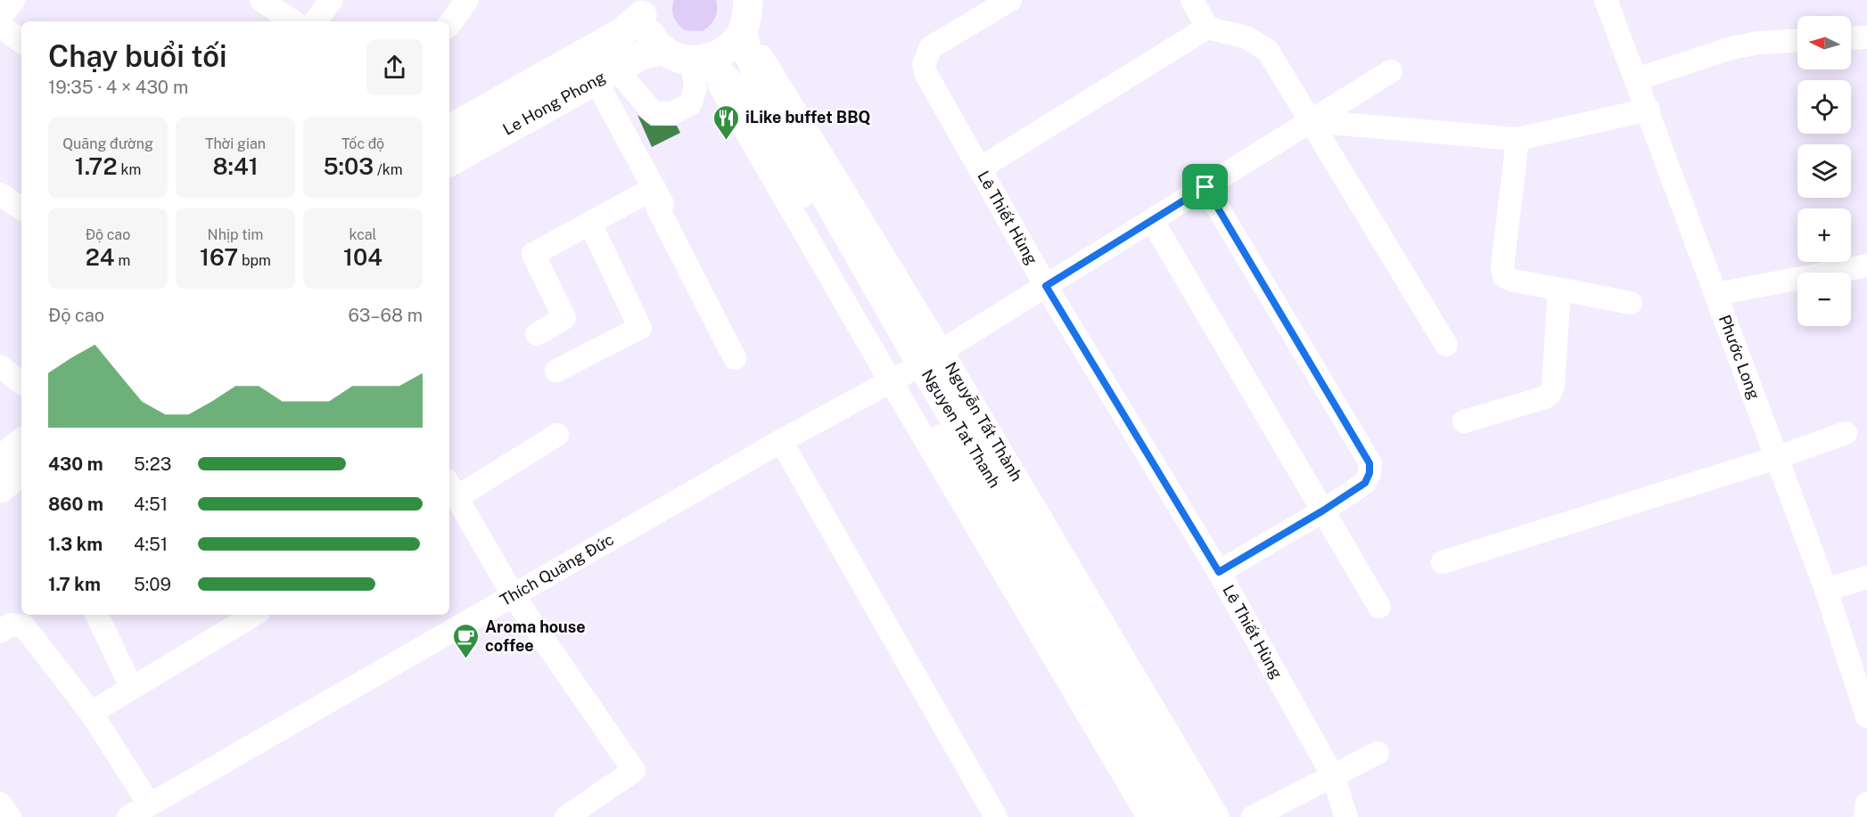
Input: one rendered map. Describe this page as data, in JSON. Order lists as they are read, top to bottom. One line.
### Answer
{"streets":{"main road":["Le Hong Phong","Nguyen Tat Thanh"],"street":["Lê Thiết Hùng","Phước Long","Nguyễn Tất Thành","Thích Quảng Đức"]},"crossings":[["Le Hong Phong","Nguyen Tat Thanh"],["Lê Thiết Hùng","Thích Quảng Đức"],["Nguyễn Tất Thành","Nguyen Tat Thanh"],["Nguyễn Tất Thành","Thích Quảng Đức"],["Nguyen Tat Thanh","Thích Quảng Đức"]],"places":{"restaurant":["iLike buffet BBQ"],"cafe":["Aroma house coffee"]},"north":"left","page":{"map_buttons":["+","−"],"heading":["Chạy buổi tối","19:35 · 4 × 430 m"],"stats":[["Quãng đường","1.72 km"],["Thời gian","8:41"],["Tốc độ","5:03 /km"],["Độ cao","24 m"],["Nhịp tim","167 bpm"],["kcal","104"]],"chart":["Độ cao","63–68 m"],"list":[{"name":"430 m","note":"5:23"},{"name":"860 m","note":"4:51"},{"name":"1.3 km","note":"4:51"},{"name":"1.7 km","note":"5:09"}]}}
